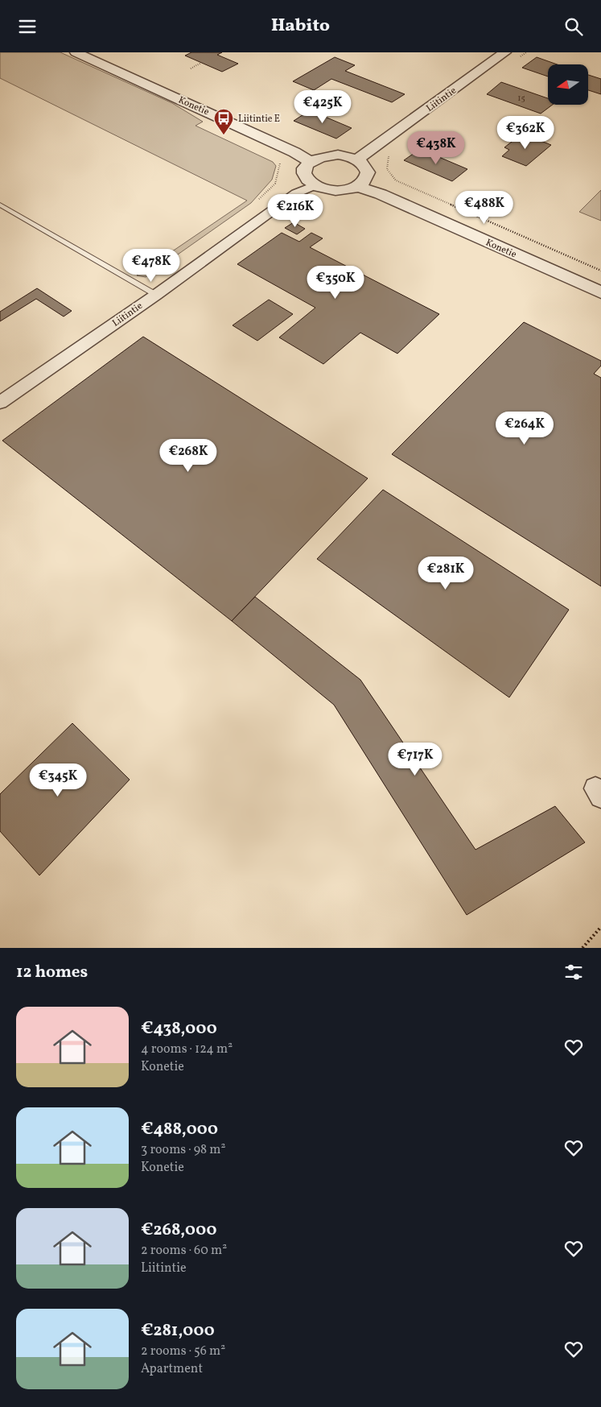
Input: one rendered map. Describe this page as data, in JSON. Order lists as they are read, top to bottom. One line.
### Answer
{"streets":{"street":["Liitintie","Konetie"]},"places":{"bus stop":["Liitintie E"]},"house_numbers":["15"],"north":"left","page":{"header":"Habito","price":["€425K","€362K","€438K","€488K","€216K","€478K","€350K","€264K","€268K","€281K","€717K","€345K"],"heading":"12 homes","list":[{"name":"€438,000","note":"4 rooms · 124 m² · Konetie"},{"name":"€488,000","note":"3 rooms · 98 m² · Konetie"},{"name":"€268,000","note":"2 rooms · 60 m² · Liitintie"},{"name":"€281,000","note":"2 rooms · 56 m² · Apartment"}]}}
